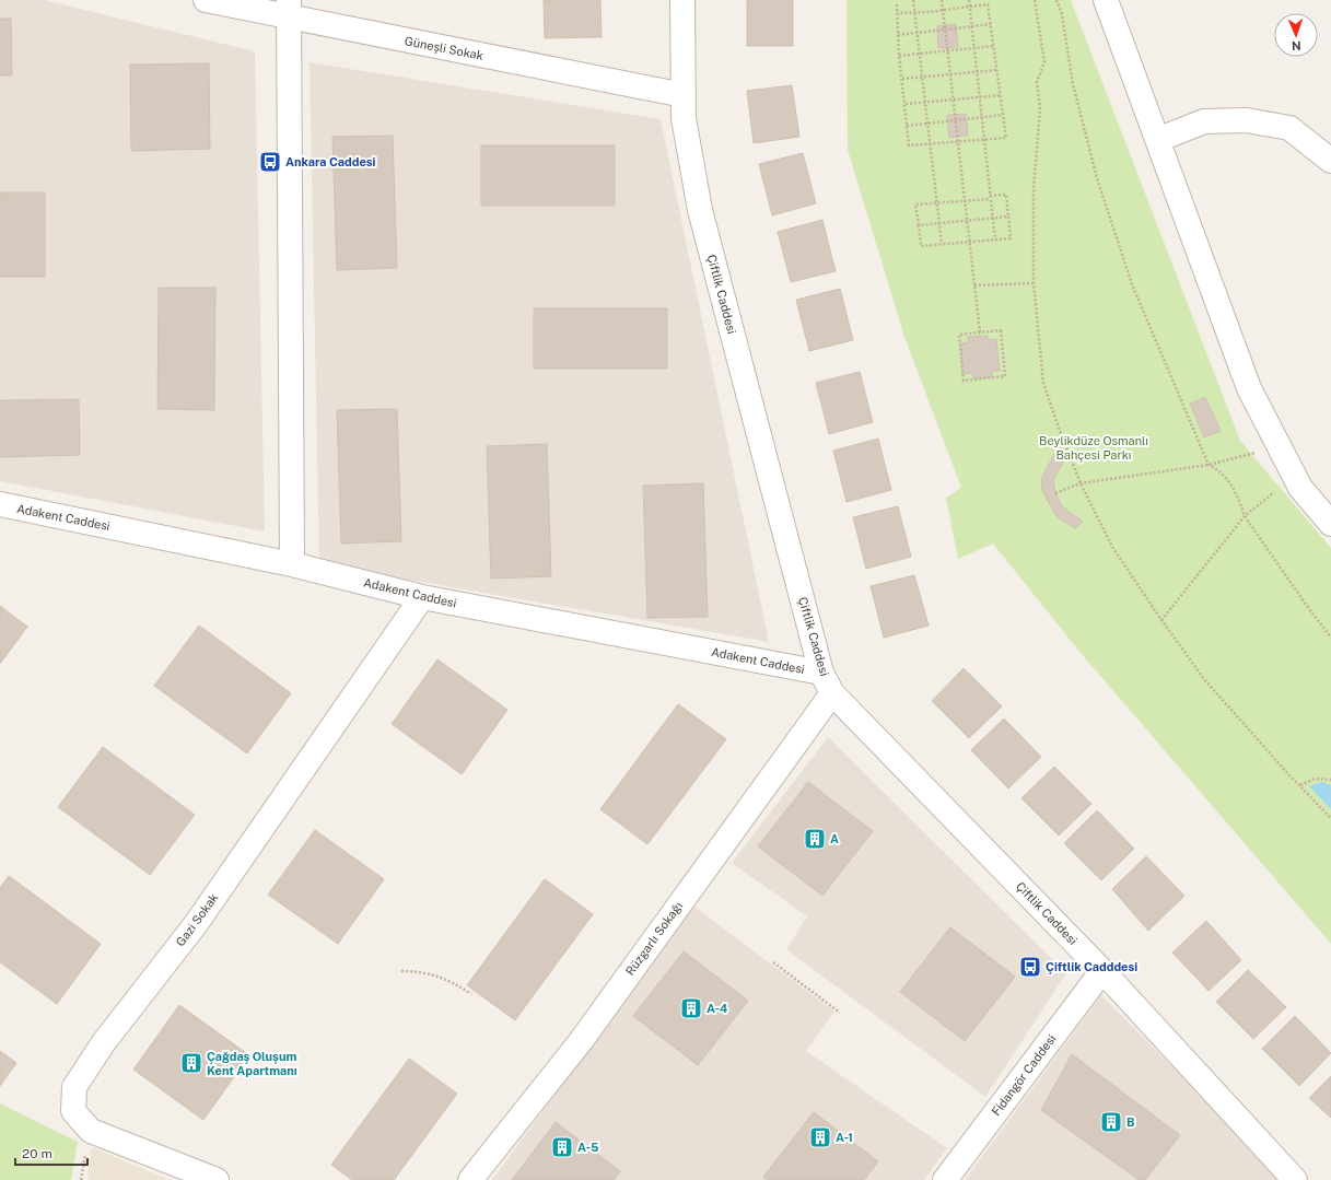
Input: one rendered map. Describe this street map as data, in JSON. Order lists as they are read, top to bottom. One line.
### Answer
{"streets":{"street":["Güneşli Sokak","Çiftlik Caddesi","Adakent Caddesi","Gazi Sokak","Rüzgarlı Sokağı","Fidangör Caddesi"]},"crossings":[["Güneşli Sokak","Çiftlik Caddesi"],["Çiftlik Caddesi","Adakent Caddesi"],["Çiftlik Caddesi","Rüzgarlı Sokağı"],["Çiftlik Caddesi","Fidangör Caddesi"],["Adakent Caddesi","Gazi Sokak"],["Adakent Caddesi","Rüzgarlı Sokağı"]],"parks":["Beylikdüze Osmanlı Bahçesi Parkı"],"places":{"bus stop":["Ankara Caddesi","Çiftlik Cadddesi"],"building":["A","A-4","Çağdaş Oluşum Kent Apartmanı","B","A-1","A-5"]},"scale_bar":"20 m","north":"bottom"}
